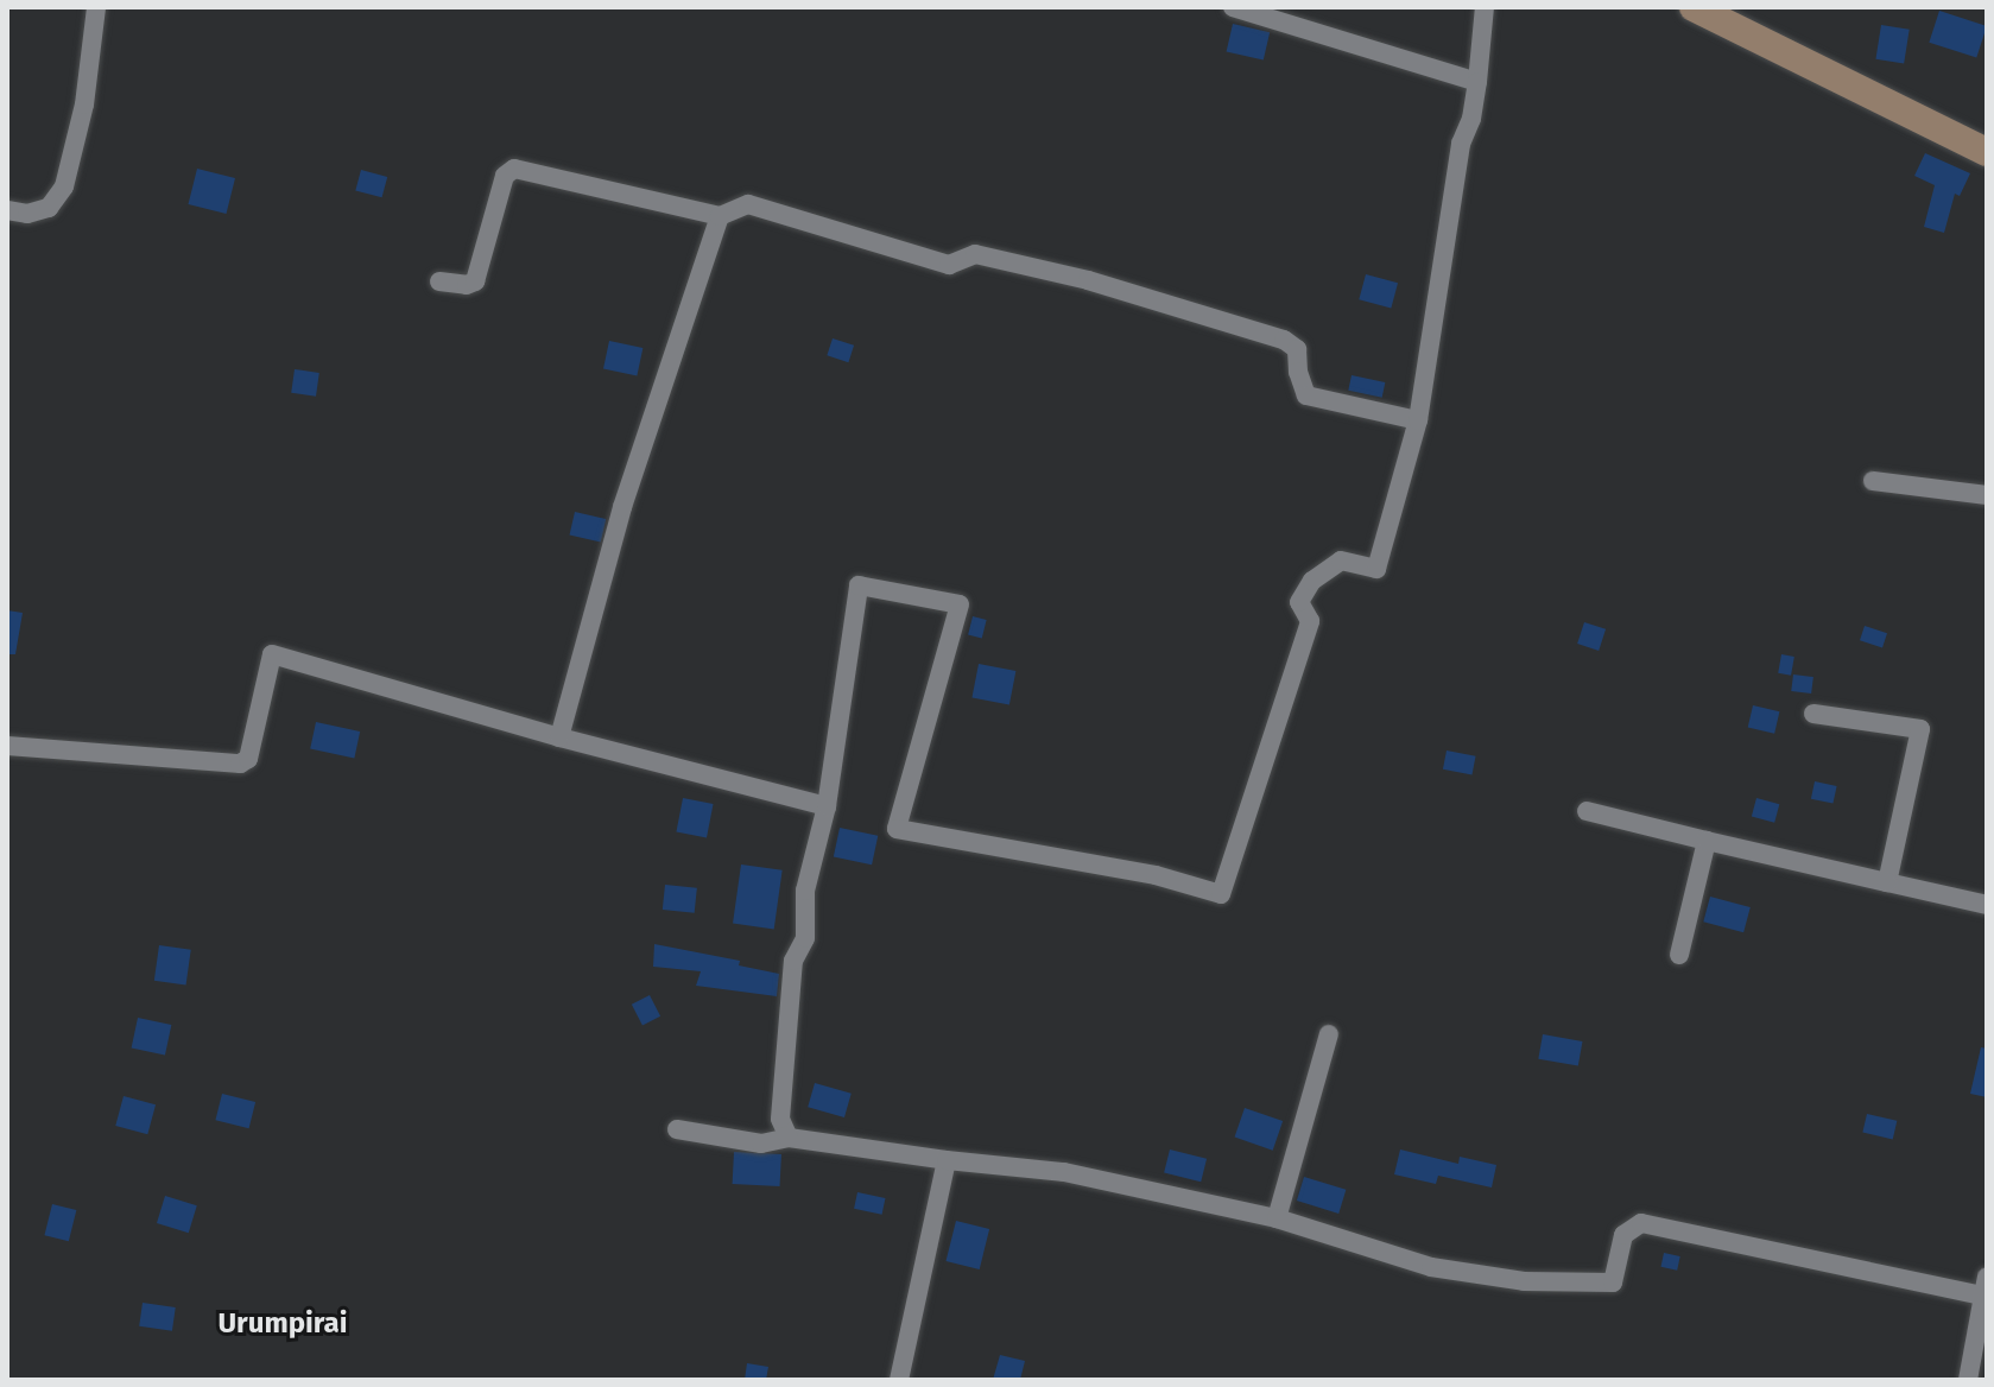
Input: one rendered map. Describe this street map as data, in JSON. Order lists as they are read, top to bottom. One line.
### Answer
{"districts":["Urumpirai"]}
